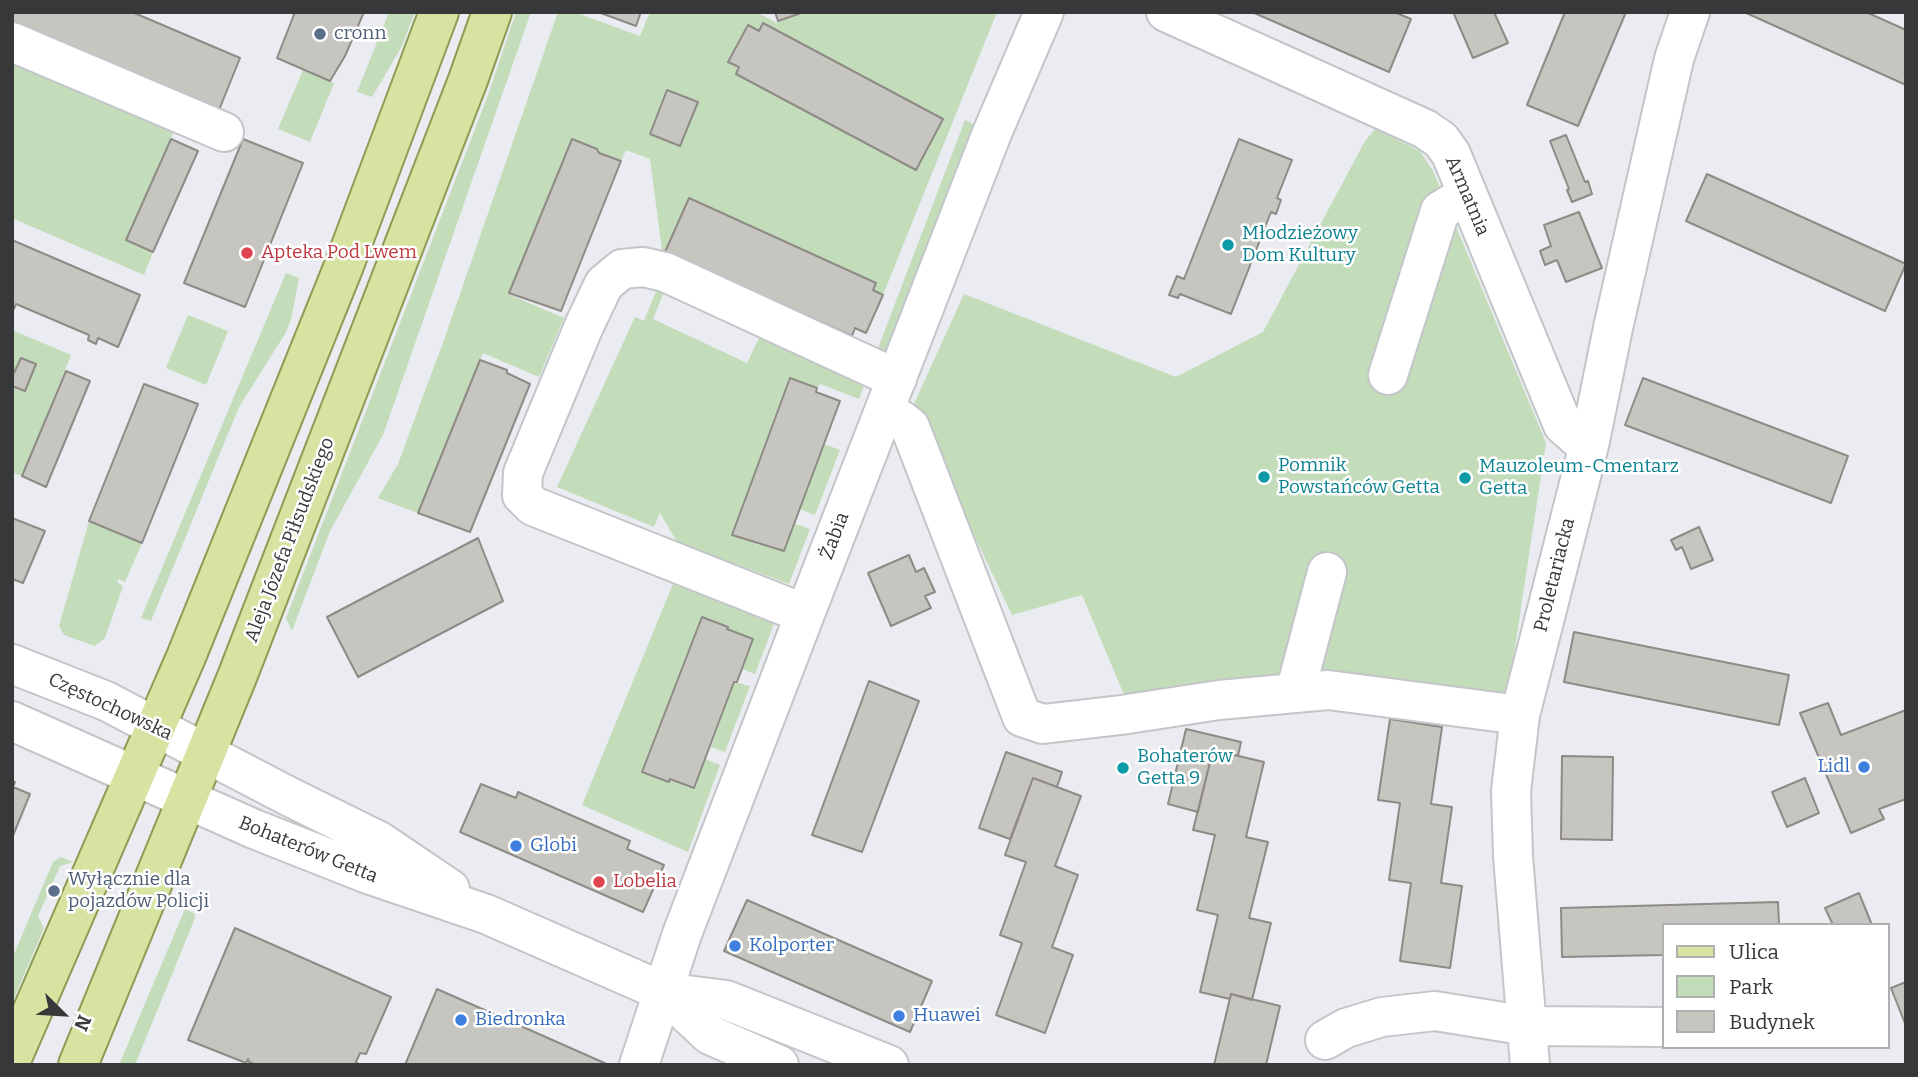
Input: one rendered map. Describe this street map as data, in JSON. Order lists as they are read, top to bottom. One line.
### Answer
{"streets":{"main road":["Aleja Józefa Piłsudskiego"],"street":["Armatnia","Żabia","Proletariacka","Częstochowska","Bohaterów Getta"]},"crossings":[["Armatnia","Proletariacka"],["Żabia","Bohaterów Getta"],["Aleja Józefa Piłsudskiego","Częstochowska"],["Aleja Józefa Piłsudskiego","Bohaterów Getta"],["Częstochowska","Bohaterów Getta"]],"places":["cronn","Młodzieżowy Dom Kultury","Apteka Pod Lwem","Pomnik Powstańców Getta","Mauzoleum-Cmentarz Getta","Lidl","Bohaterów Getta 9","Globi","Lobelia","Wyłącznie dla pojazdów Policji","Kolporter","Huawei","Biedronka"],"legend":["Ulica","Park","Budynek"],"north":"bottom right"}
